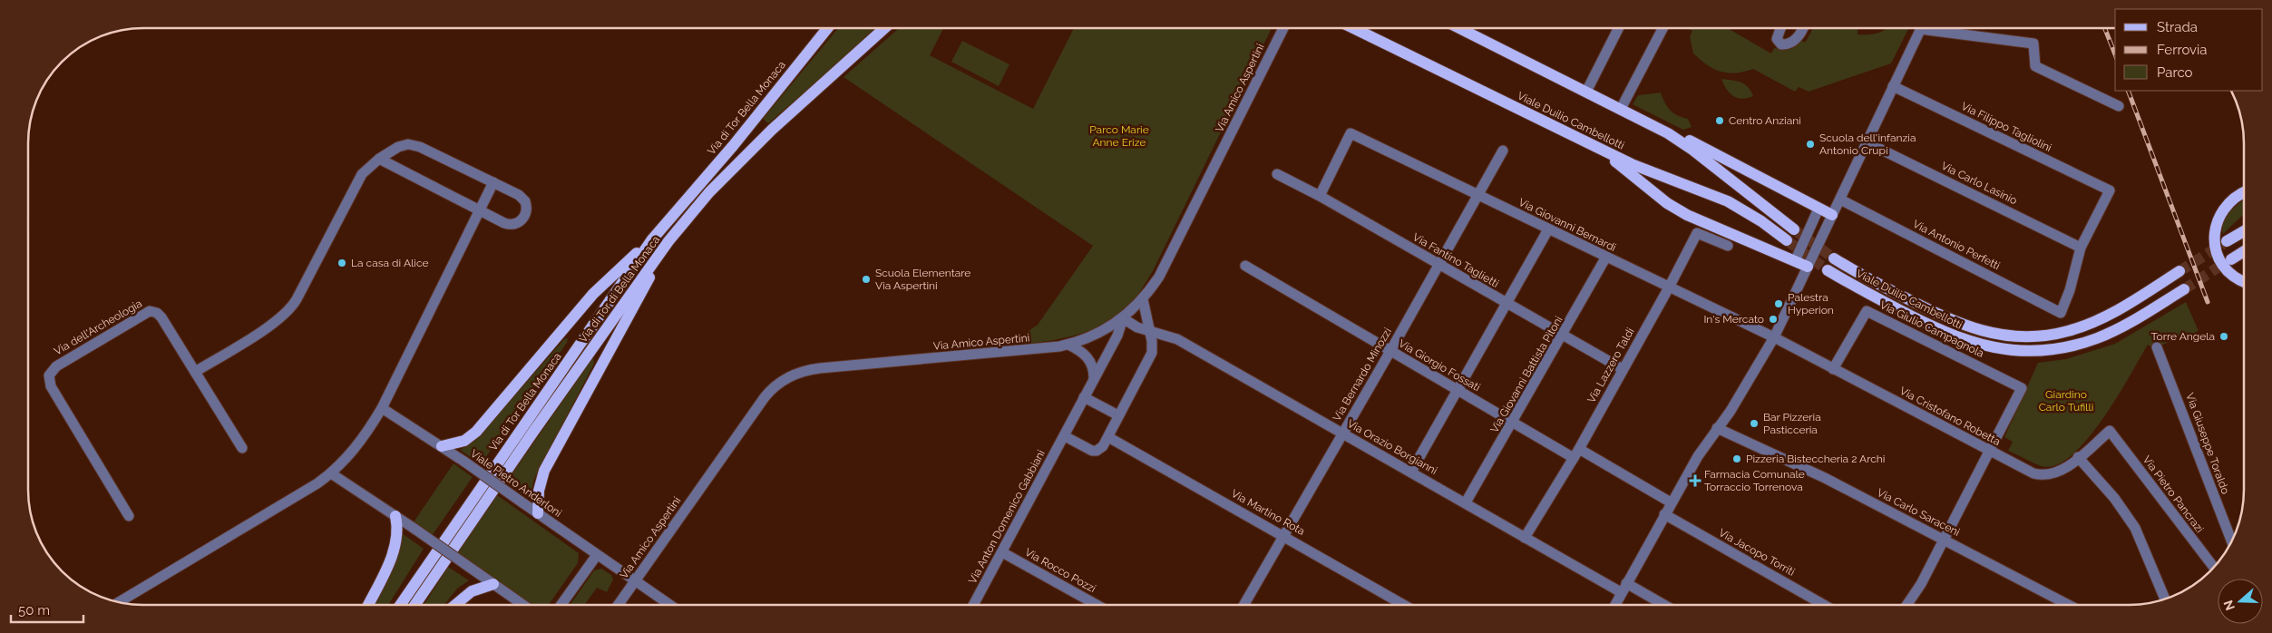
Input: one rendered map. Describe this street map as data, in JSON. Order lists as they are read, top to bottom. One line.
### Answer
{"streets":{"main road":["Via di Tor Bella Monaca","Viale Duilio Cambellotti","Via di Tor di Bella Monaca"],"street":["Via Amico Aspertini","Via Filippo Tagliolini","Via Carlo Lasinio","Via Giovanni Bernardi","Via Antonio Perfetti","Via Fantino Taglietti","Via dell'Archeologia","Via Giulio Campagnola","Via Giorgio Fossati","Via Lazzero Taldi","Via Bernardo Minozzi","Via Giovanni Battista Pitoni","Via Cristofano Robetta","Via Giuseppe Toraldo","Via Orazio Borgianni","Viale Pietro Anderloni","Via Pietro Pancrazi","Via Martino Rota","Via Carlo Saraceni","Via Anton Domenico Gabbiani","Via Jacopo Torriti","Via Rocco Pozzi"]},"crossings":[["Via Amico Aspertini","Via Orazio Borgianni"],["Via Amico Aspertini","Viale Pietro Anderloni"],["Via Amico Aspertini","Via Anton Domenico Gabbiani"],["Via Filippo Tagliolini","Via Carlo Lasinio"],["Via Filippo Tagliolini","Via Antonio Perfetti"],["Via Carlo Lasinio","Via Antonio Perfetti"],["Via Giovanni Bernardi","Via Fantino Taglietti"],["Via Giovanni Bernardi","Via Lazzero Taldi"],["Via Giovanni Bernardi","Via Bernardo Minozzi"],["Via Giovanni Bernardi","Via Giovanni Battista Pitoni"],["Via Giovanni Bernardi","Via Cristofano Robetta"],["Via Fantino Taglietti","Via Lazzero Taldi"],["Via Fantino Taglietti","Via Bernardo Minozzi"],["Via Fantino Taglietti","Via Giovanni Battista Pitoni"],["Via Giulio Campagnola","Via Cristofano Robetta"],["Via Giorgio Fossati","Via Lazzero Taldi"],["Via Giorgio Fossati","Via Bernardo Minozzi"],["Via Giorgio Fossati","Via Giovanni Battista Pitoni"],["Via Lazzero Taldi","Via Orazio Borgianni"],["Via Bernardo Minozzi","Via Orazio Borgianni"],["Via Bernardo Minozzi","Via Martino Rota"],["Via Giovanni Battista Pitoni","Via Orazio Borgianni"],["Via Cristofano Robetta","Via Pietro Pancrazi"],["Via Orazio Borgianni","Via Anton Domenico Gabbiani"],["Via Anton Domenico Gabbiani","Via Rocco Pozzi"]],"parks":["Parco Marie Anne Erize","Giardino Carlo Tufilli"],"places":{"other":["Centro Anziani","Scuola dell'infanzia Antonio Crupi","La casa di Alice","Scuola Elementare Via Aspertini","Palestra Hyperion","In's Mercato","Torre Angela","Bar Pizzeria Pasticceria","Pizzeria Bisteccheria 2 Archi"],"health":["Farmacia Comunale Torraccio Torrenova"]},"legend":["Strada","Ferrovia","Parco"],"scale_bar":"50 m","north":"left"}
